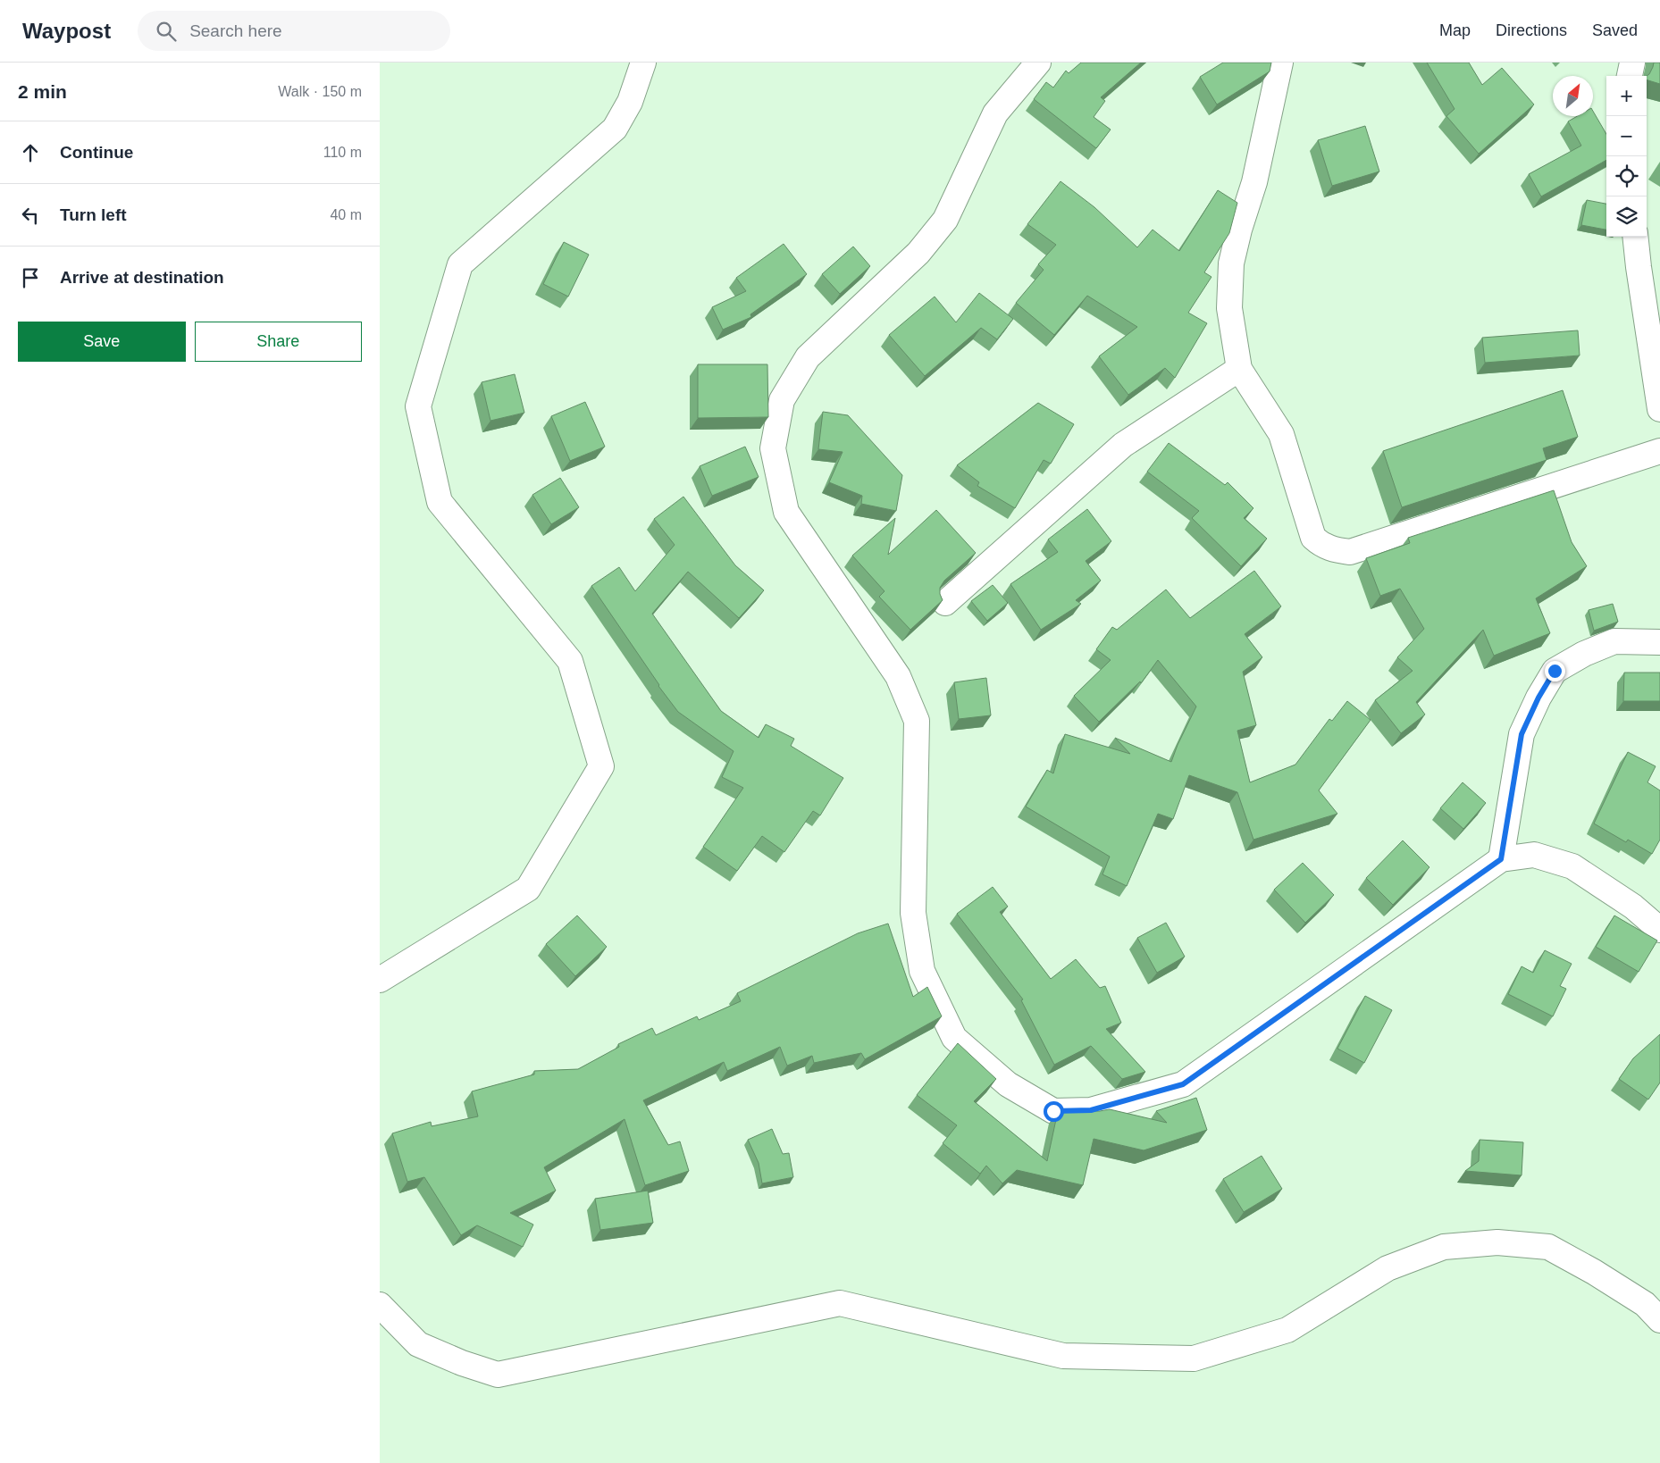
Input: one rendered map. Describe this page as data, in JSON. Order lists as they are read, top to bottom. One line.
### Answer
{"north":"top right","page":{"header":"Waypost","search":"Search here","nav":["Map","Directions","Saved"],"heading":["2 min","Walk · 150 m"],"map_buttons":["+","−"],"list":[["Continue","110 m"],["Turn left","40 m"],"Arrive at destination"],"buttons":["Save","Share"]}}
